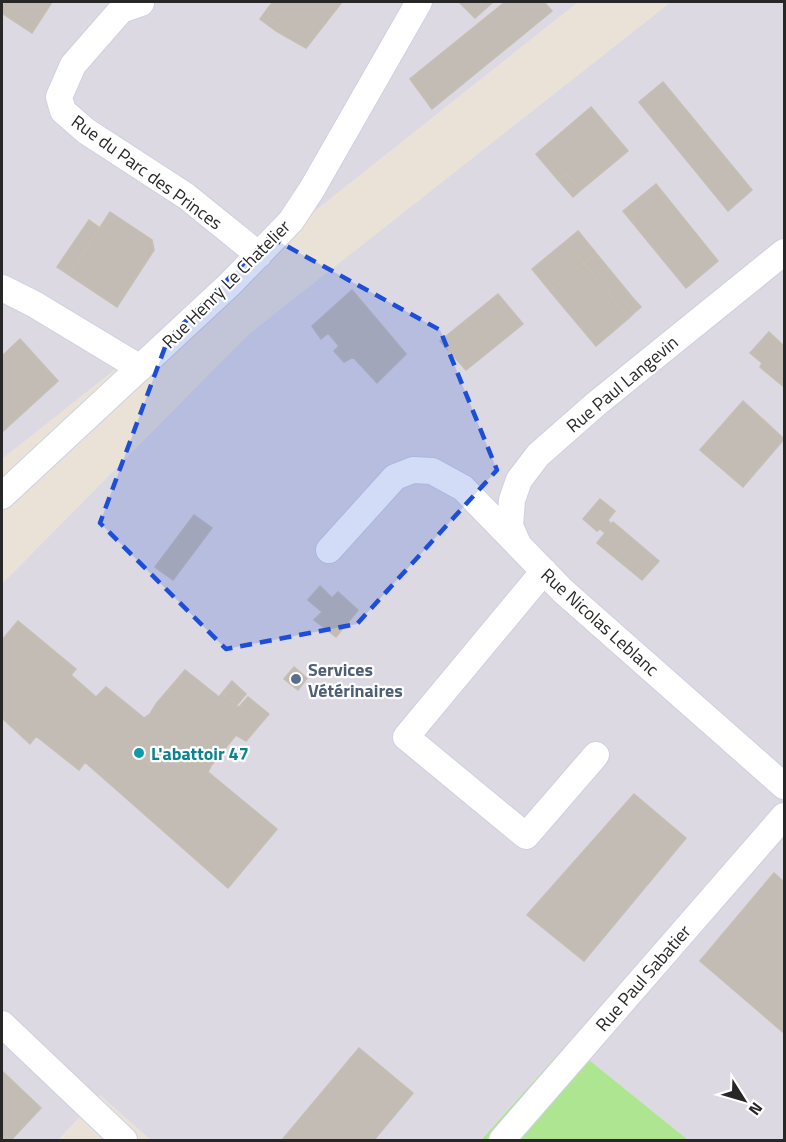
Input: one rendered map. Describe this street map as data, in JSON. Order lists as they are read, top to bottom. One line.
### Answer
{"streets":{"street":["Rue du Parc des Princes","Rue Henry Le Chatelier","Rue Paul Langevin","Rue Nicolas Leblanc","Rue Paul Sabatier"]},"crossings":[["Rue du Parc des Princes","Rue Henry Le Chatelier"],["Rue Paul Langevin","Rue Nicolas Leblanc"]],"places":["Services Vétérinaires","L'abattoir 47"],"north":"bottom right"}
